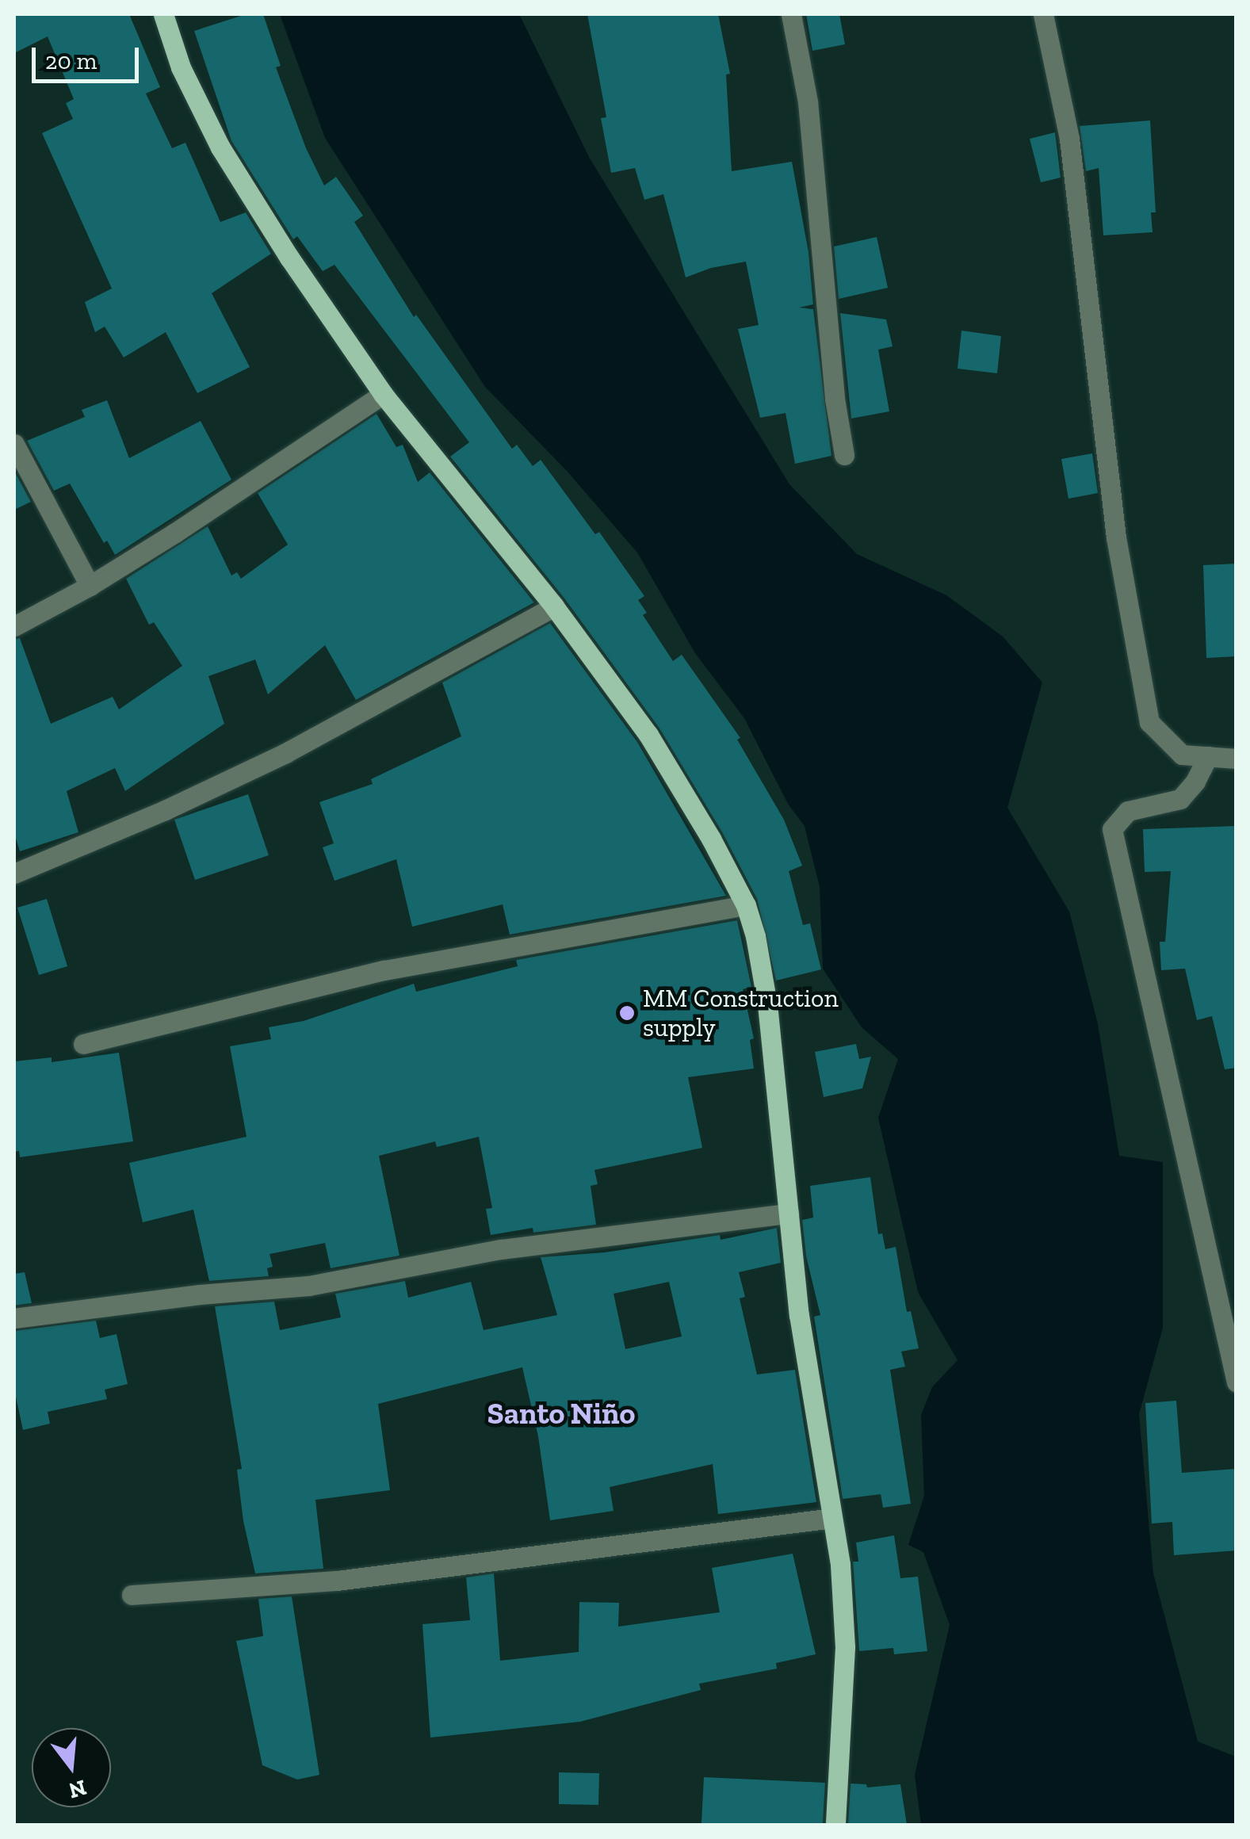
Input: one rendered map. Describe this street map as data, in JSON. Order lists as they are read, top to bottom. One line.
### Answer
{"districts":["Santo Niño"],"places":["MM Construction supply"],"scale_bar":"20 m","north":"bottom"}
